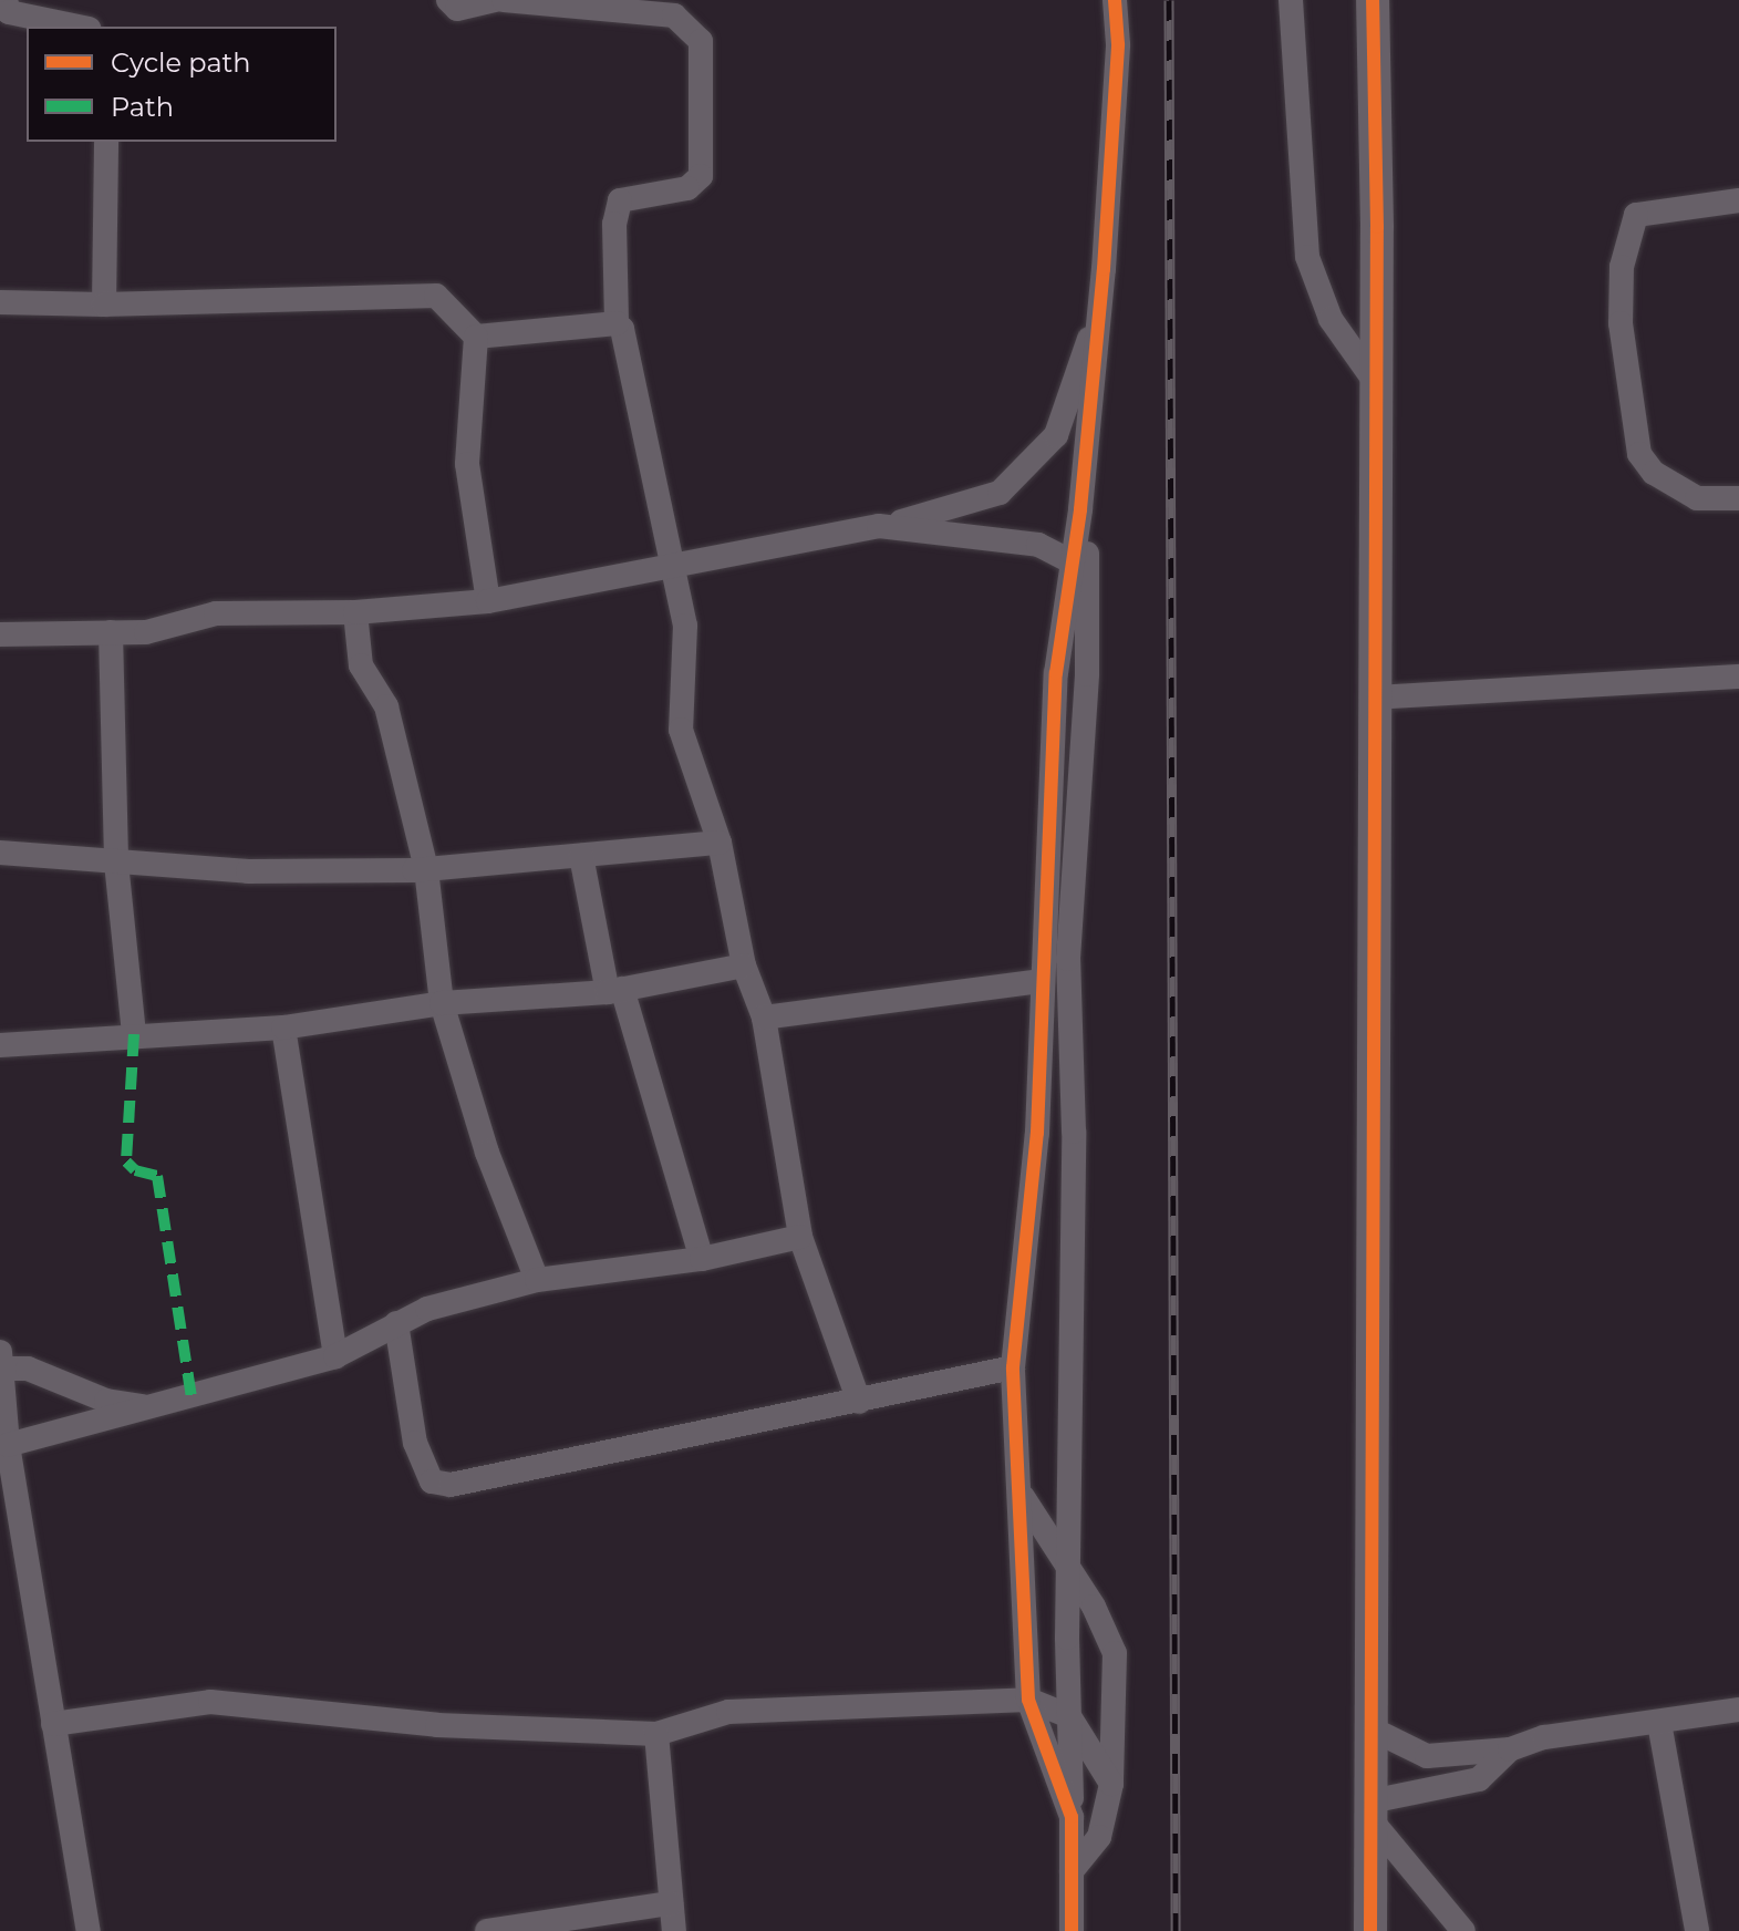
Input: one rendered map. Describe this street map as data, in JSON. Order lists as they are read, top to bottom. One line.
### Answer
{"legend":["Cycle path","Path"]}
